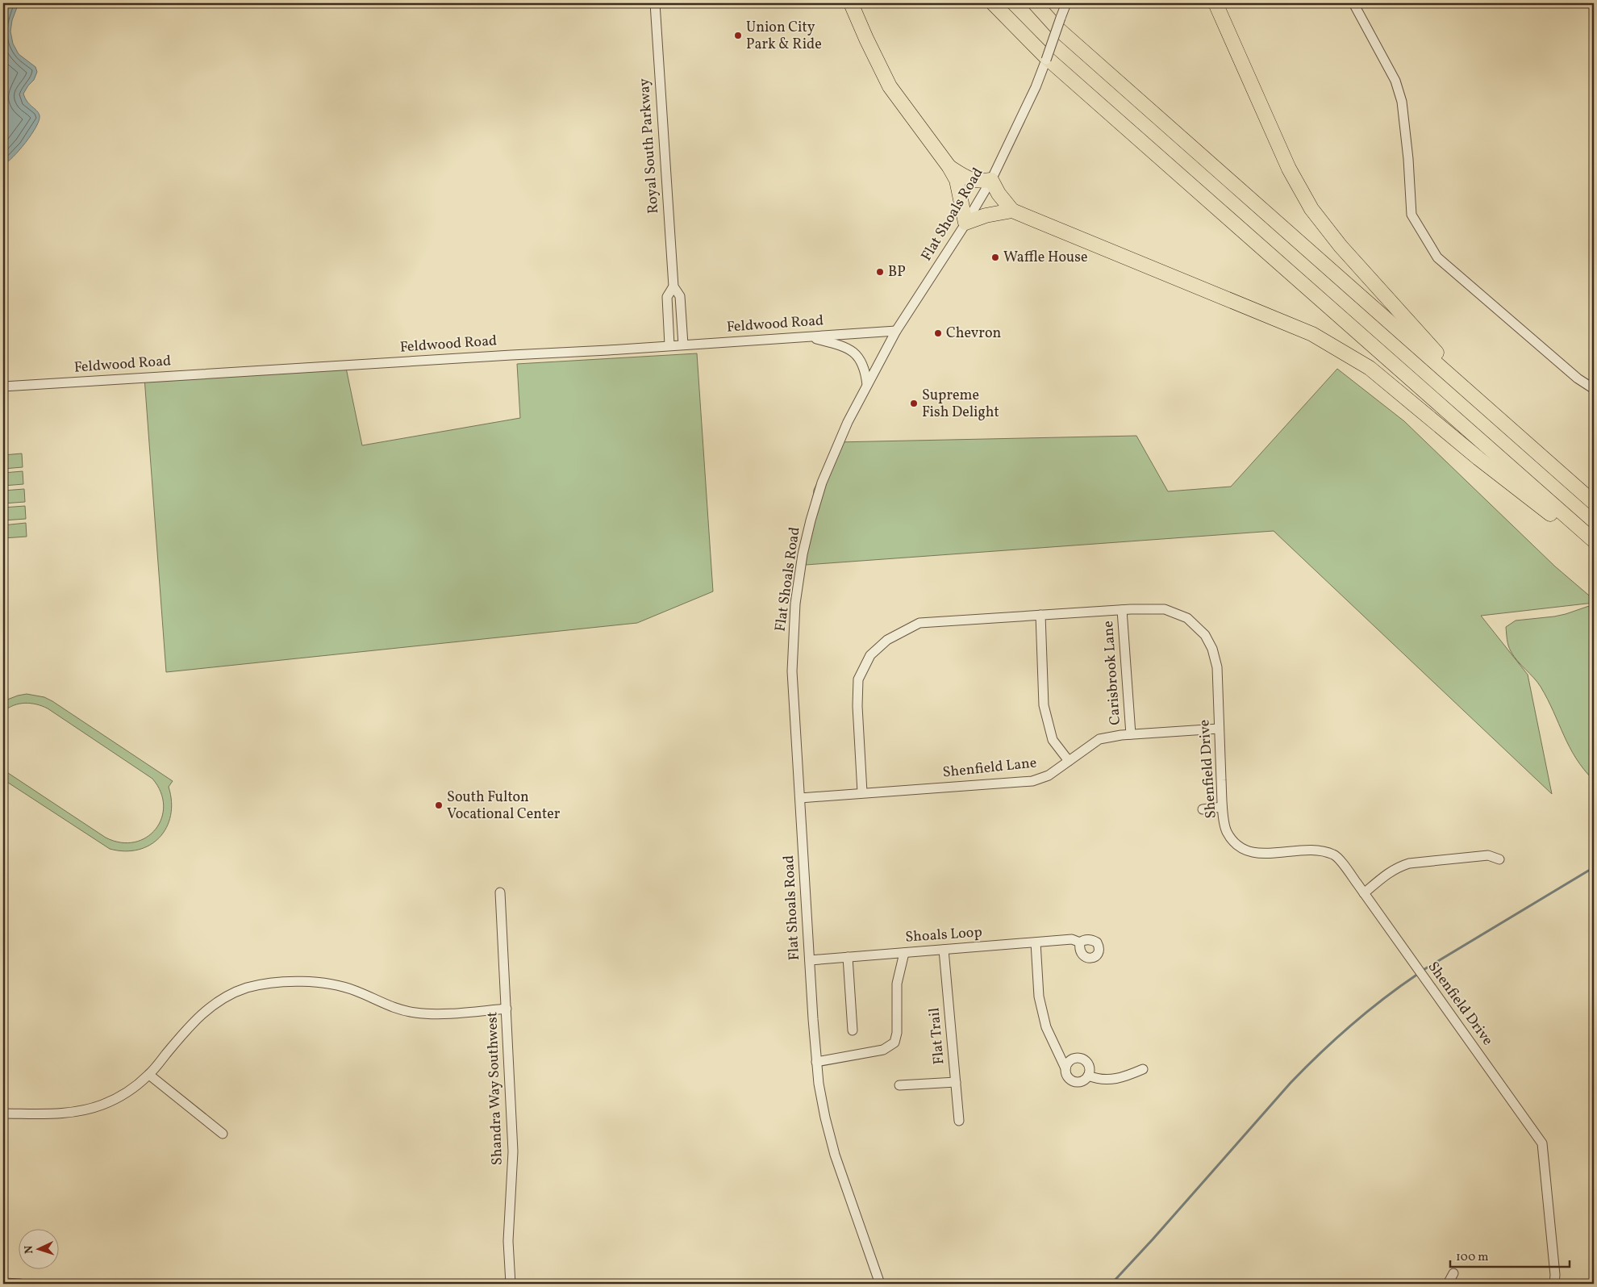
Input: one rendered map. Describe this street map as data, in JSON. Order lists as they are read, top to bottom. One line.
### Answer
{"streets":{"street":["Royal South Parkway","Flat Shoals Road","Feldwood Road","Carisbrook Lane","Shenfield Lane","Shenfield Drive","Shoals Loop","Flat Trail","Shandra Way Southwest"]},"crossings":[["Royal South Parkway","Feldwood Road"],["Flat Shoals Road","Feldwood Road"],["Flat Shoals Road","Shenfield Lane"],["Flat Shoals Road","Shoals Loop"],["Carisbrook Lane","Shenfield Lane"],["Carisbrook Lane","Shenfield Drive"],["Shenfield Lane","Shenfield Drive"],["Shoals Loop","Flat Trail"]],"places":["Union City Park & Ride","Waffle House","BP","Chevron","Supreme Fish Delight","South Fulton Vocational Center"],"scale_bar":"100 m","north":"left"}
